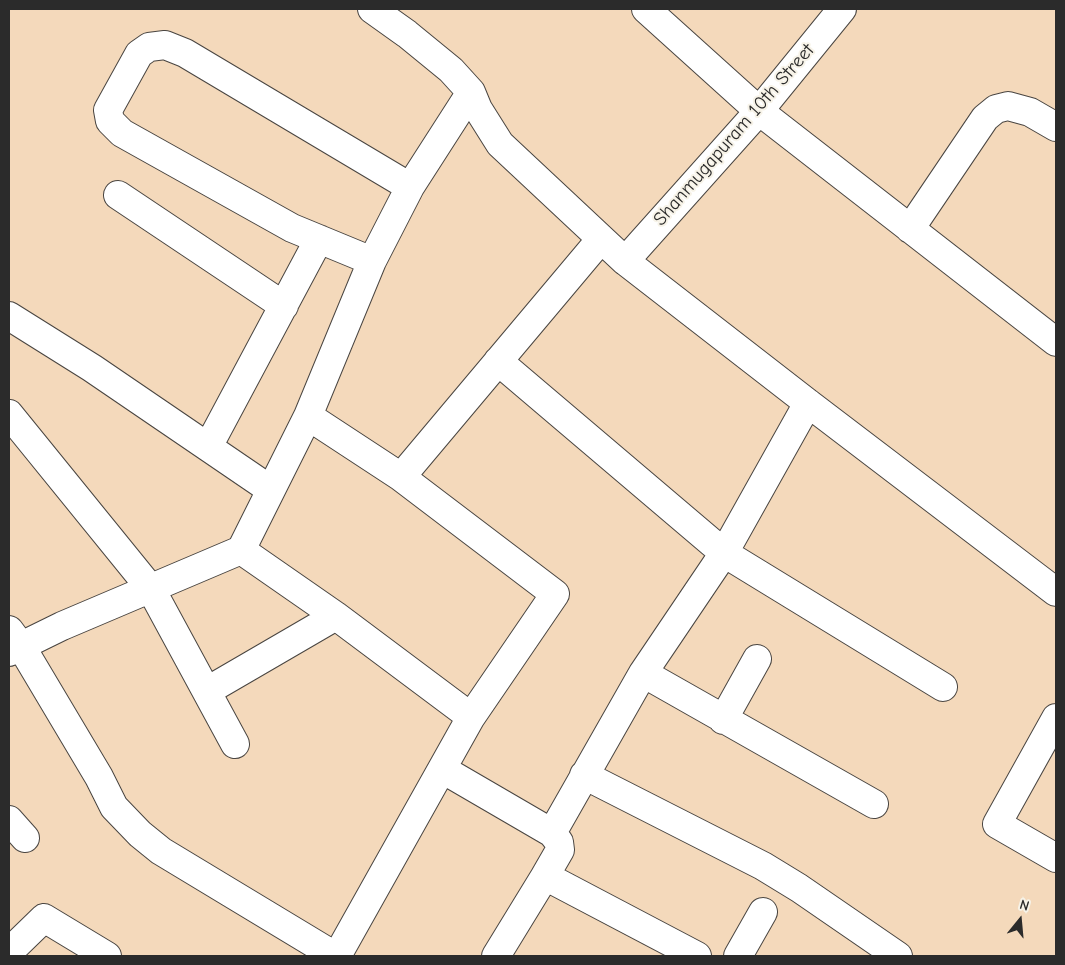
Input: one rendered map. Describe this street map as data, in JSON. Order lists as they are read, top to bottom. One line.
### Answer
{"streets":{"street":["Shanmugapuram 10th Street"]},"north":"top"}
